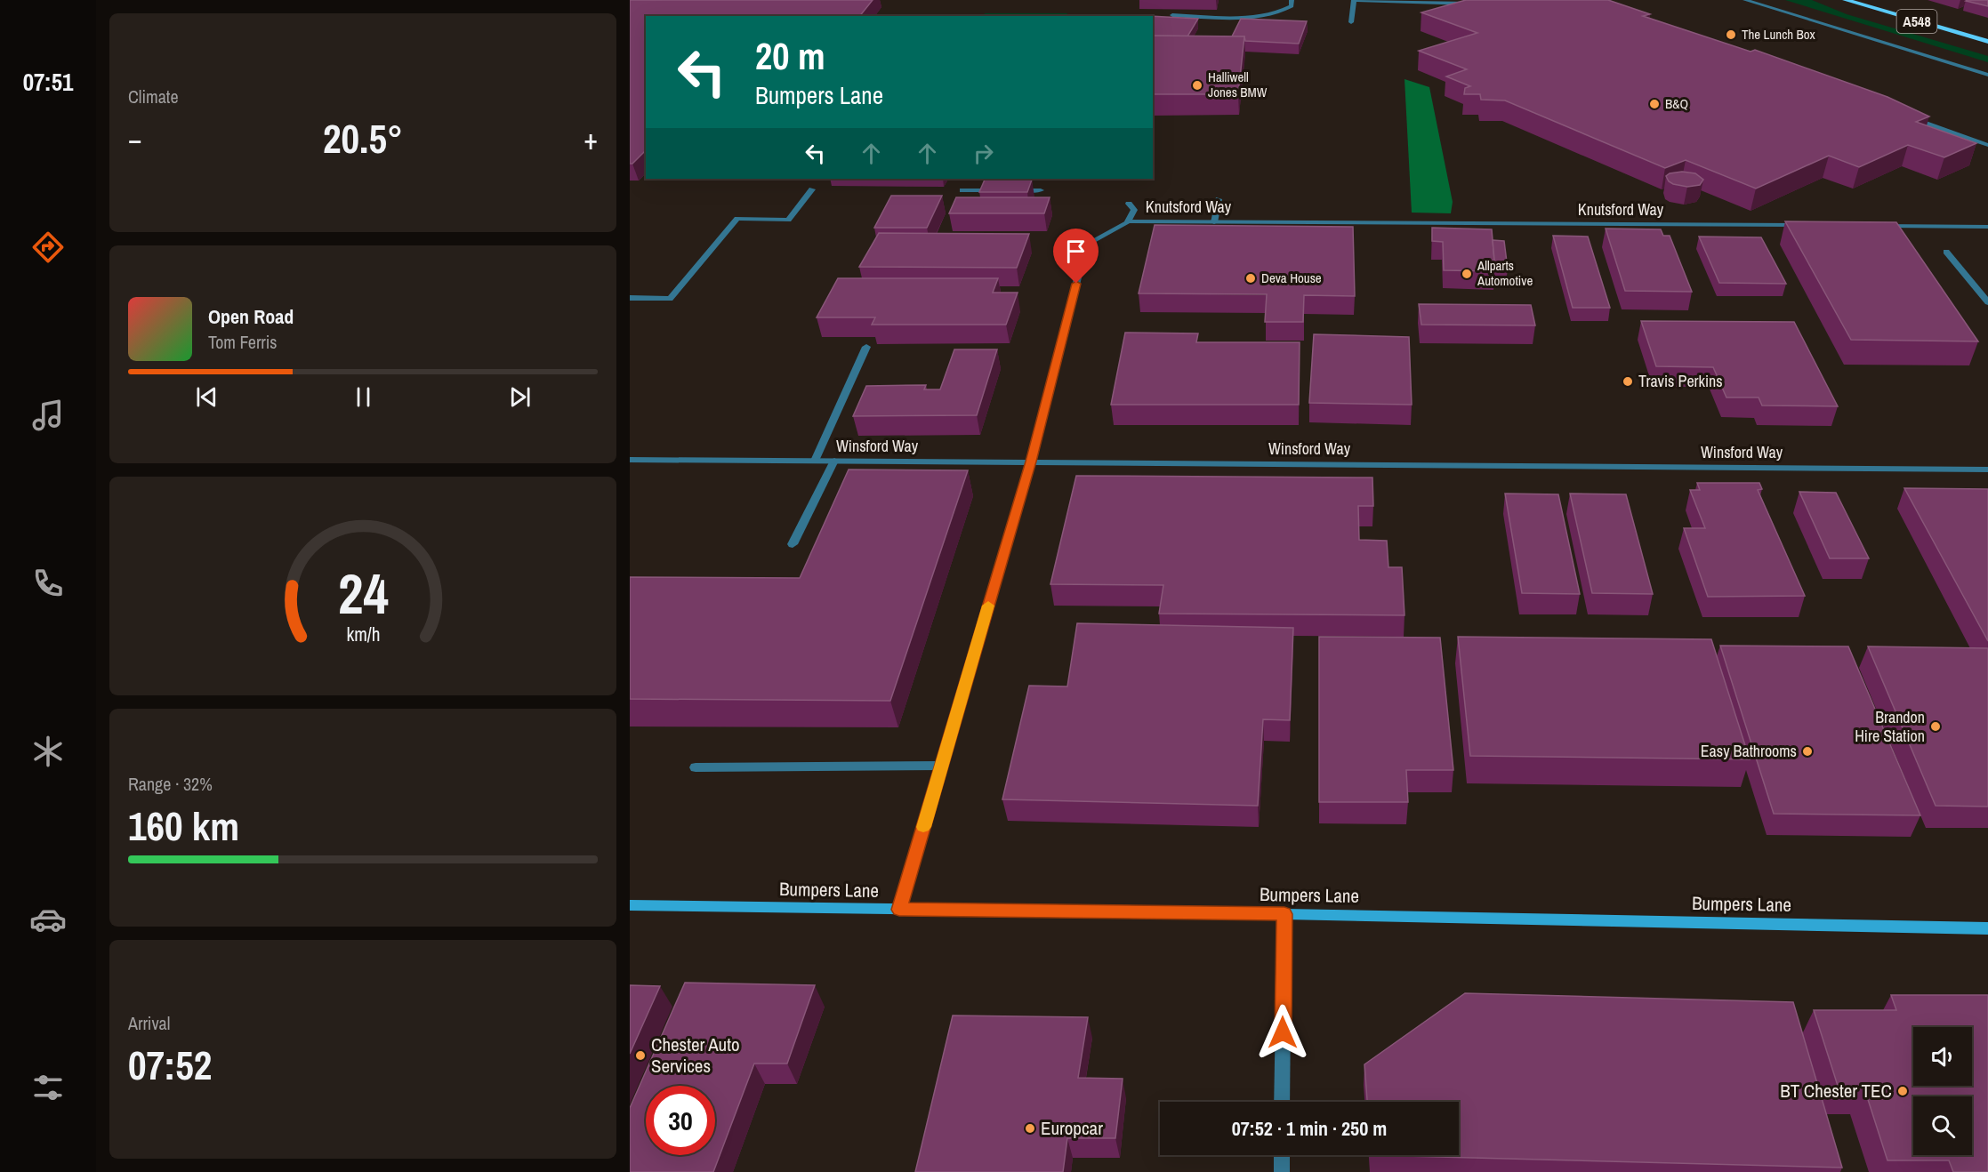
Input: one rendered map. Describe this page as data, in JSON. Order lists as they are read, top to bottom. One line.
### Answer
{"streets":{"main road":["A548"],"street":["Knutsford Way","Winsford Way","Bumpers Lane"]},"crossings":[["Knutsford Way","Winsford Way"],["Knutsford Way","Bumpers Lane"]],"places":["The Lunch Box","Halliwell Jones BMW","B&Q","Allparts Automotive","Deva House","Travis Perkins","Brandon Hire Station","Easy Bathrooms","Chester Auto Services","BT Chester TEC","Europcar"],"page":{"tabs":"07:51","tile":["Climate",["Range · 32%","160 km"],["Arrival","07:52"]],"turn":["20 m","Bumpers Lane"],"heat":["−","20.5°","+"],"song":["Open Road","Tom Ferris"],"limit":"30","trip":"07:52 · 1 min · 250 m","gauge":["24","km/h"]}}
